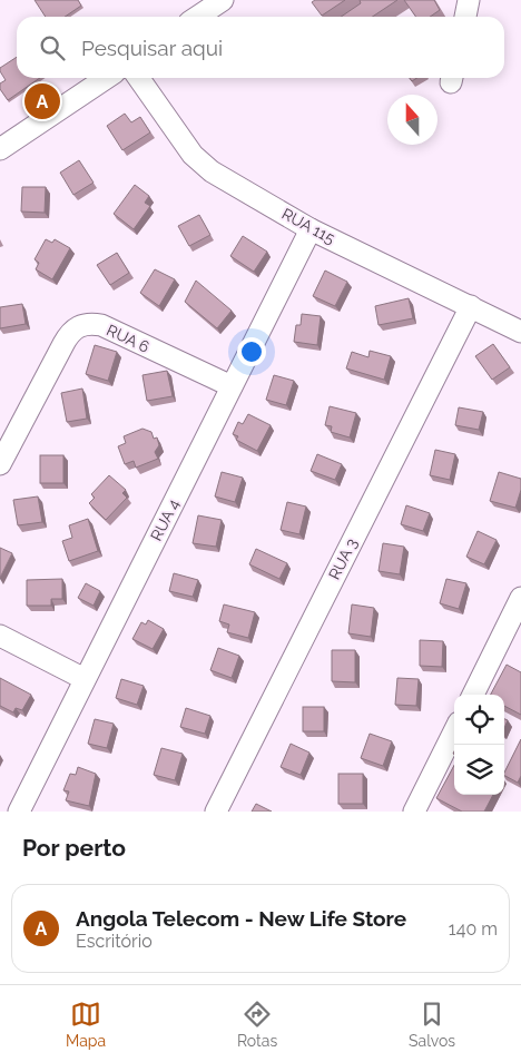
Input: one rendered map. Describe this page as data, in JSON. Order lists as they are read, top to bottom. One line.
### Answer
{"streets":{"street":["RUA 115","RUA 6","RUA 4","RUA 3"]},"crossings":[["RUA 115","RUA 4"],["RUA 115","RUA 3"],["RUA 6","RUA 4"]],"north":"top","page":{"search":"Pesquisar aqui","pins":"A","heading":"Por perto","list":[{"mark":"A","name":"Angola Telecom - New Life Store","note":"Escritório","value":"140 m"}],"nav":["Mapa","Rotas","Salvos"]}}
